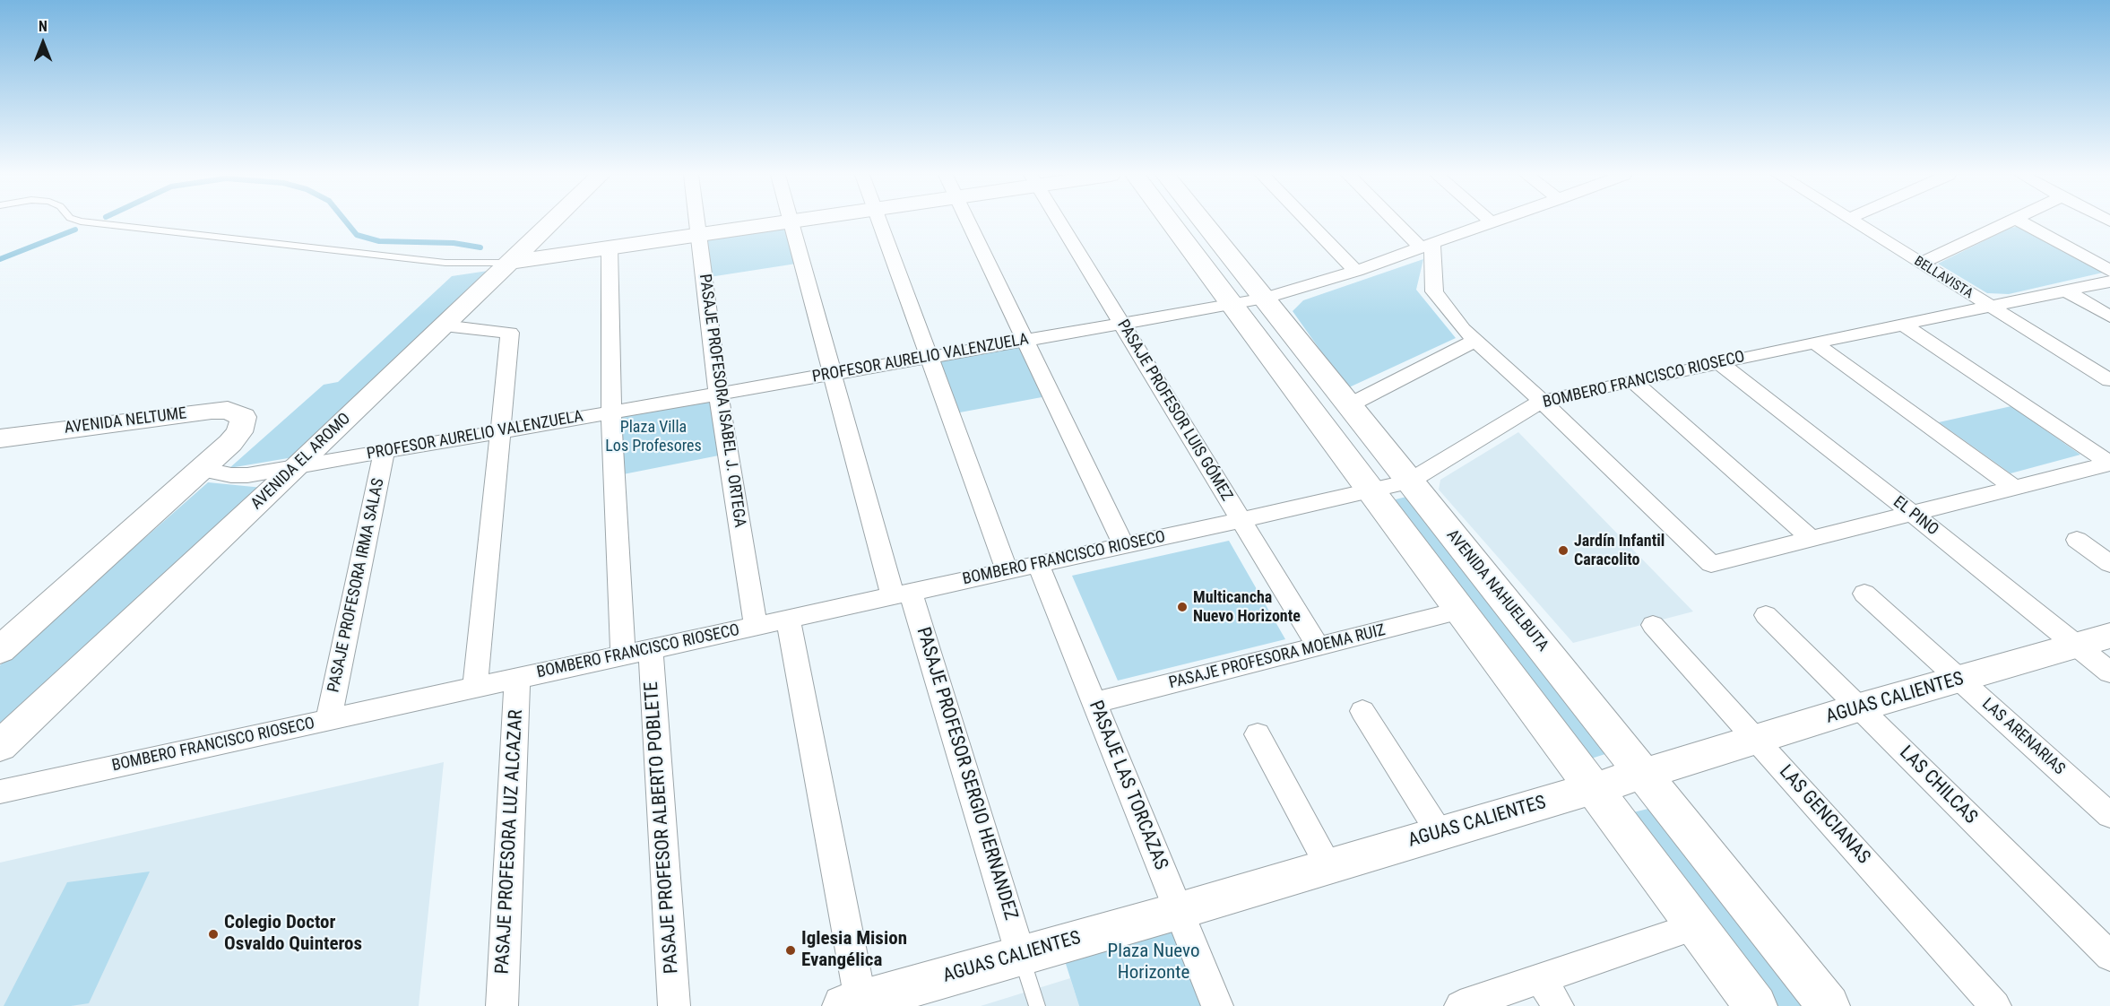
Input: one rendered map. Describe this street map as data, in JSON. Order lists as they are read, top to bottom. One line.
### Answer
{"streets":{"street":["BELLAVISTA","PROFESOR AURELIO VALENZUELA","BOMBERO FRANCISCO RIOSECO","PASAJE PROFESORA ISABEL J. ORTEGA","PASAJE PROFESOR LUIS GÓMEZ","AVENIDA NELTUME","AVENIDA EL AROMO","EL PINO","PASAJE PROFESORA IRMA SALAS","AVENIDA NAHUELBUTA","PASAJE PROFESORA MOEMA RUIZ","AGUAS CALIENTES","LAS ARENARIAS","PASAJE PROFESOR SERGIO HERNANDEZ","PASAJE LAS TORCAZAS","LAS CHILCAS","LAS GENCIANAS","PASAJE PROFESOR ALBERTO POBLETE","PASAJE PROFESORA LUZ ALCAZAR"]},"crossings":[["BELLAVISTA","BOMBERO FRANCISCO RIOSECO"],["PROFESOR AURELIO VALENZUELA","PASAJE PROFESORA ISABEL J. ORTEGA"],["PROFESOR AURELIO VALENZUELA","PASAJE PROFESOR LUIS GÓMEZ"],["PROFESOR AURELIO VALENZUELA","AVENIDA NELTUME"],["PROFESOR AURELIO VALENZUELA","AVENIDA EL AROMO"],["PROFESOR AURELIO VALENZUELA","PASAJE PROFESORA IRMA SALAS"],["PROFESOR AURELIO VALENZUELA","AVENIDA NAHUELBUTA"],["PROFESOR AURELIO VALENZUELA","PASAJE PROFESOR SERGIO HERNANDEZ"],["BOMBERO FRANCISCO RIOSECO","PASAJE PROFESORA ISABEL J. ORTEGA"],["BOMBERO FRANCISCO RIOSECO","PASAJE PROFESOR LUIS GÓMEZ"],["BOMBERO FRANCISCO RIOSECO","EL PINO"],["BOMBERO FRANCISCO RIOSECO","PASAJE PROFESORA IRMA SALAS"],["BOMBERO FRANCISCO RIOSECO","AVENIDA NAHUELBUTA"],["BOMBERO FRANCISCO RIOSECO","PASAJE PROFESOR SERGIO HERNANDEZ"],["BOMBERO FRANCISCO RIOSECO","PASAJE LAS TORCAZAS"],["BOMBERO FRANCISCO RIOSECO","PASAJE PROFESOR ALBERTO POBLETE"],["BOMBERO FRANCISCO RIOSECO","PASAJE PROFESORA LUZ ALCAZAR"],["PASAJE PROFESOR LUIS GÓMEZ","PASAJE PROFESORA MOEMA RUIZ"],["EL PINO","AGUAS CALIENTES"],["AVENIDA NAHUELBUTA","AGUAS CALIENTES"],["PASAJE PROFESORA MOEMA RUIZ","PASAJE LAS TORCAZAS"],["AGUAS CALIENTES","LAS ARENARIAS"],["AGUAS CALIENTES","PASAJE PROFESOR SERGIO HERNANDEZ"],["AGUAS CALIENTES","PASAJE LAS TORCAZAS"],["AGUAS CALIENTES","LAS CHILCAS"],["AGUAS CALIENTES","LAS GENCIANAS"]],"parks":["Plaza Villa Los Profesores","Plaza Nuevo Horizonte"],"places":["Jardín Infantil Caracolito","Multicancha Nuevo Horizonte","Colegio Doctor Osvaldo Quinteros","Iglesia Mision Evangélica"],"north":"top"}
